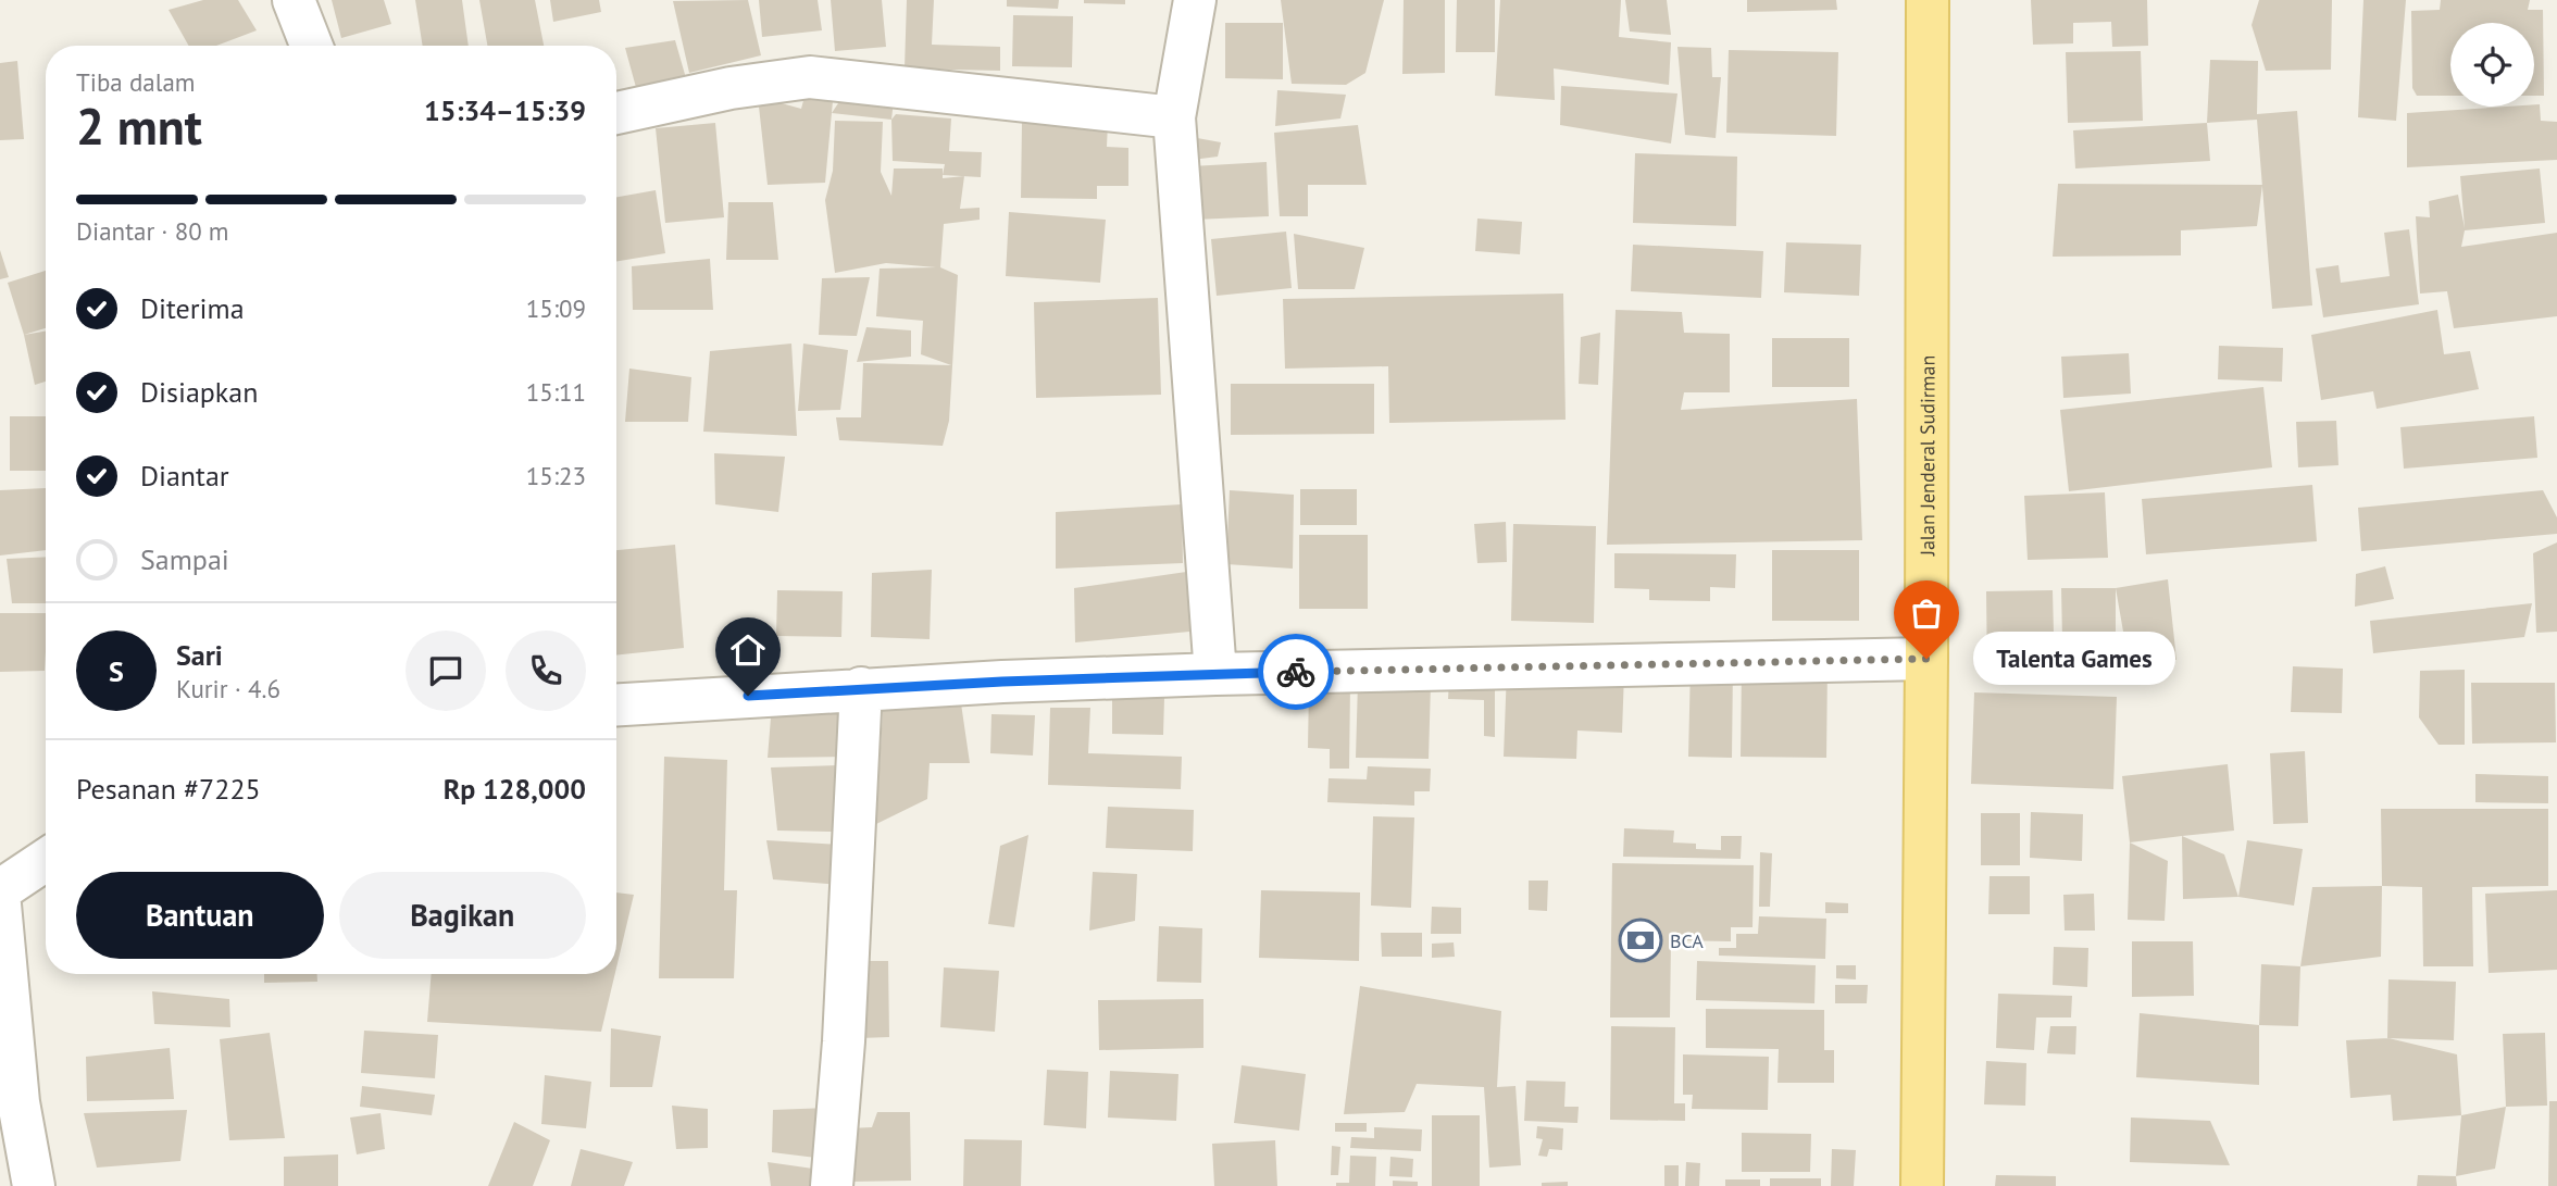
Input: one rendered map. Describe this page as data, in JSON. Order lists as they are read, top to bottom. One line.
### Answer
{"streets":{"main road":["Jalan Jenderal Sudirman"]},"places":{"other":["Talenta Games"],"bank":["BCA"]},"page":{"heading":["2 mnt","Tiba dalam","15:34–15:39"],"panel":["Sari","Kurir · 4.6","Pesanan #7225","Rp 128,000"],"bar":"Diantar · 80 m","list":[["Diterima","15:09"],["Disiapkan","15:11"],["Diantar","15:23"],"Sampai"],"round":"S","bubble":"Talenta Games","buttons":["Bantuan","Bagikan"]}}
